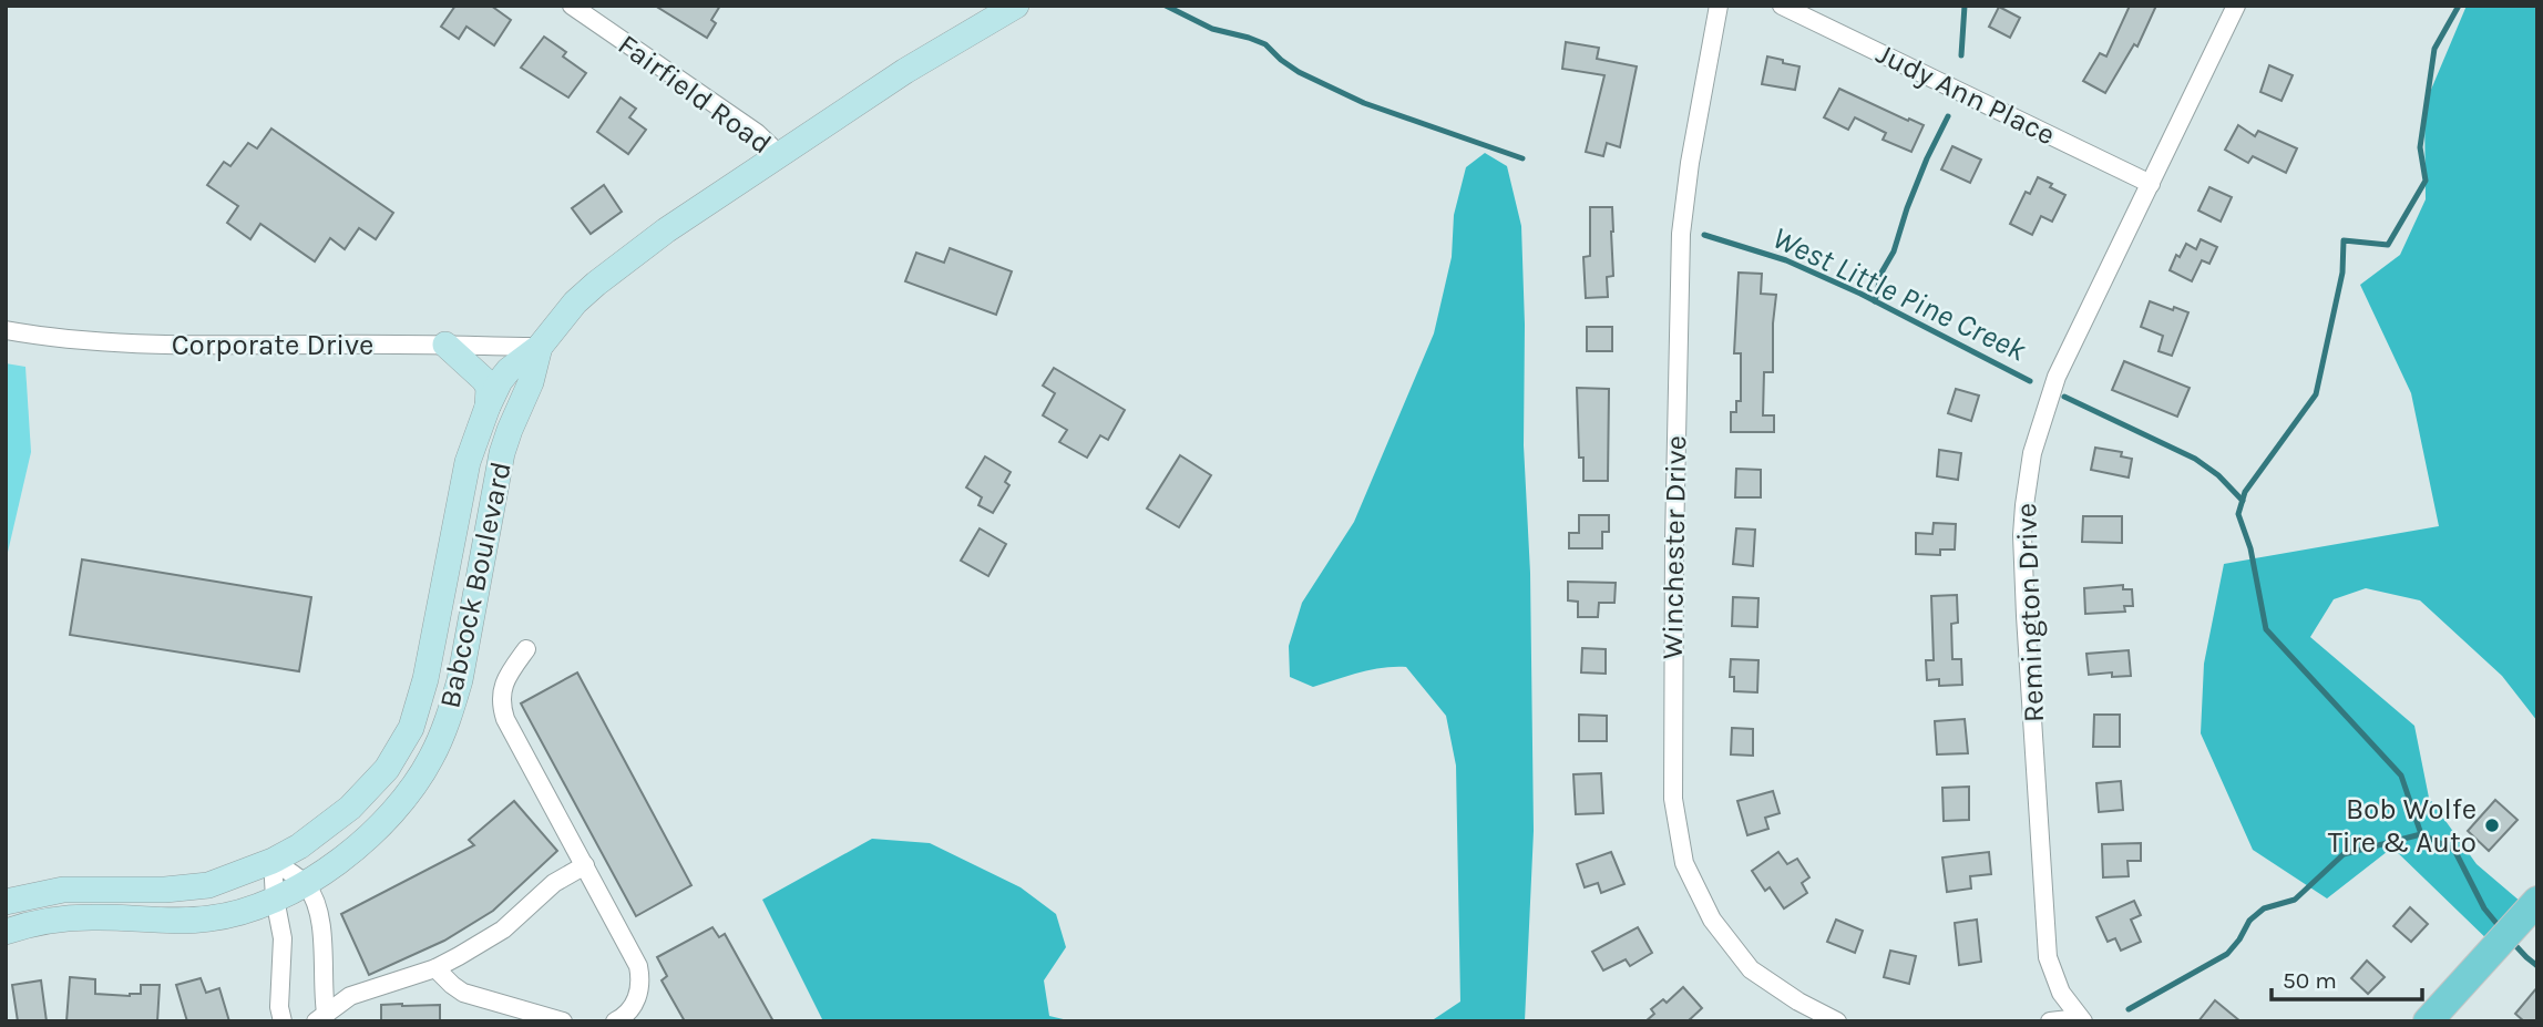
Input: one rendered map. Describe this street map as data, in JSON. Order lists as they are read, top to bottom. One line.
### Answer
{"streets":{"street":["Fairfield Road","Judy Ann Place","Corporate Drive","Winchester Drive","Babcock Boulevard","Remington Drive"]},"crossings":[["Fairfield Road","Babcock Boulevard"],["Judy Ann Place","Remington Drive"],["Corporate Drive","Babcock Boulevard"]],"water":["West Little Pine Creek"],"places":["Bob Wolfe Tire & Auto"],"scale_bar":"50 m"}
